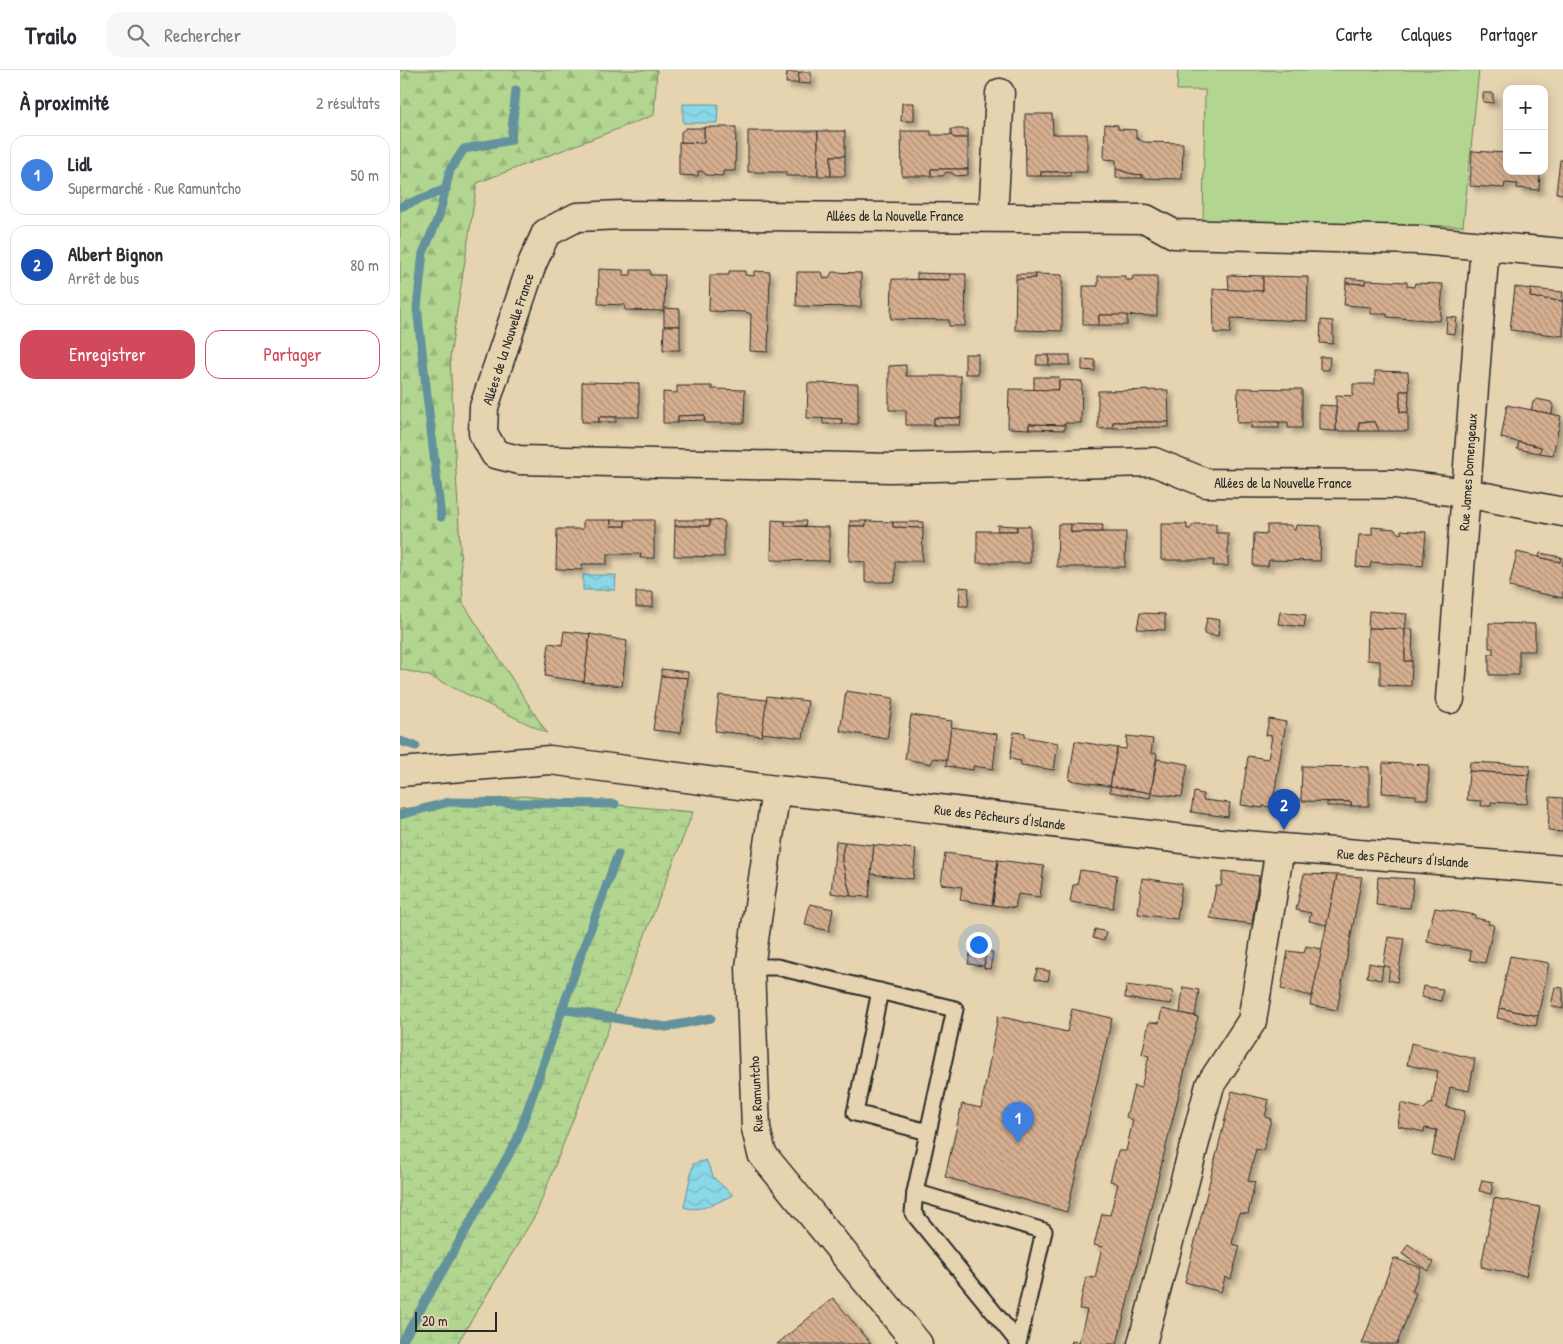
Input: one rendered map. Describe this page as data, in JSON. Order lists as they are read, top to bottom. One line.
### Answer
{"streets":{"street":["Allées de la Nouvelle France","Rue James Domengeaux","Rue des Pêcheurs d'Islande","Rue Ramuntcho"]},"crossings":[["Allées de la Nouvelle France","Rue James Domengeaux"],["Rue des Pêcheurs d'Islande","Rue Ramuntcho"]],"scale_bar":"20 m","page":{"header":"Trailo","search":"Rechercher","nav":["Carte","Calques","Partager"],"heading":["À proximité","2 résultats"],"map_buttons":["+","−"],"list":[{"mark":"1","name":"Lidl","note":"Supermarché · Rue Ramuntcho","value":"50 m"},{"mark":"2","name":"Albert Bignon","note":"Arrêt de bus","value":"80 m"}],"buttons":["Enregistrer","Partager"],"pins":["2","1"],"scale":"20 m"}}
